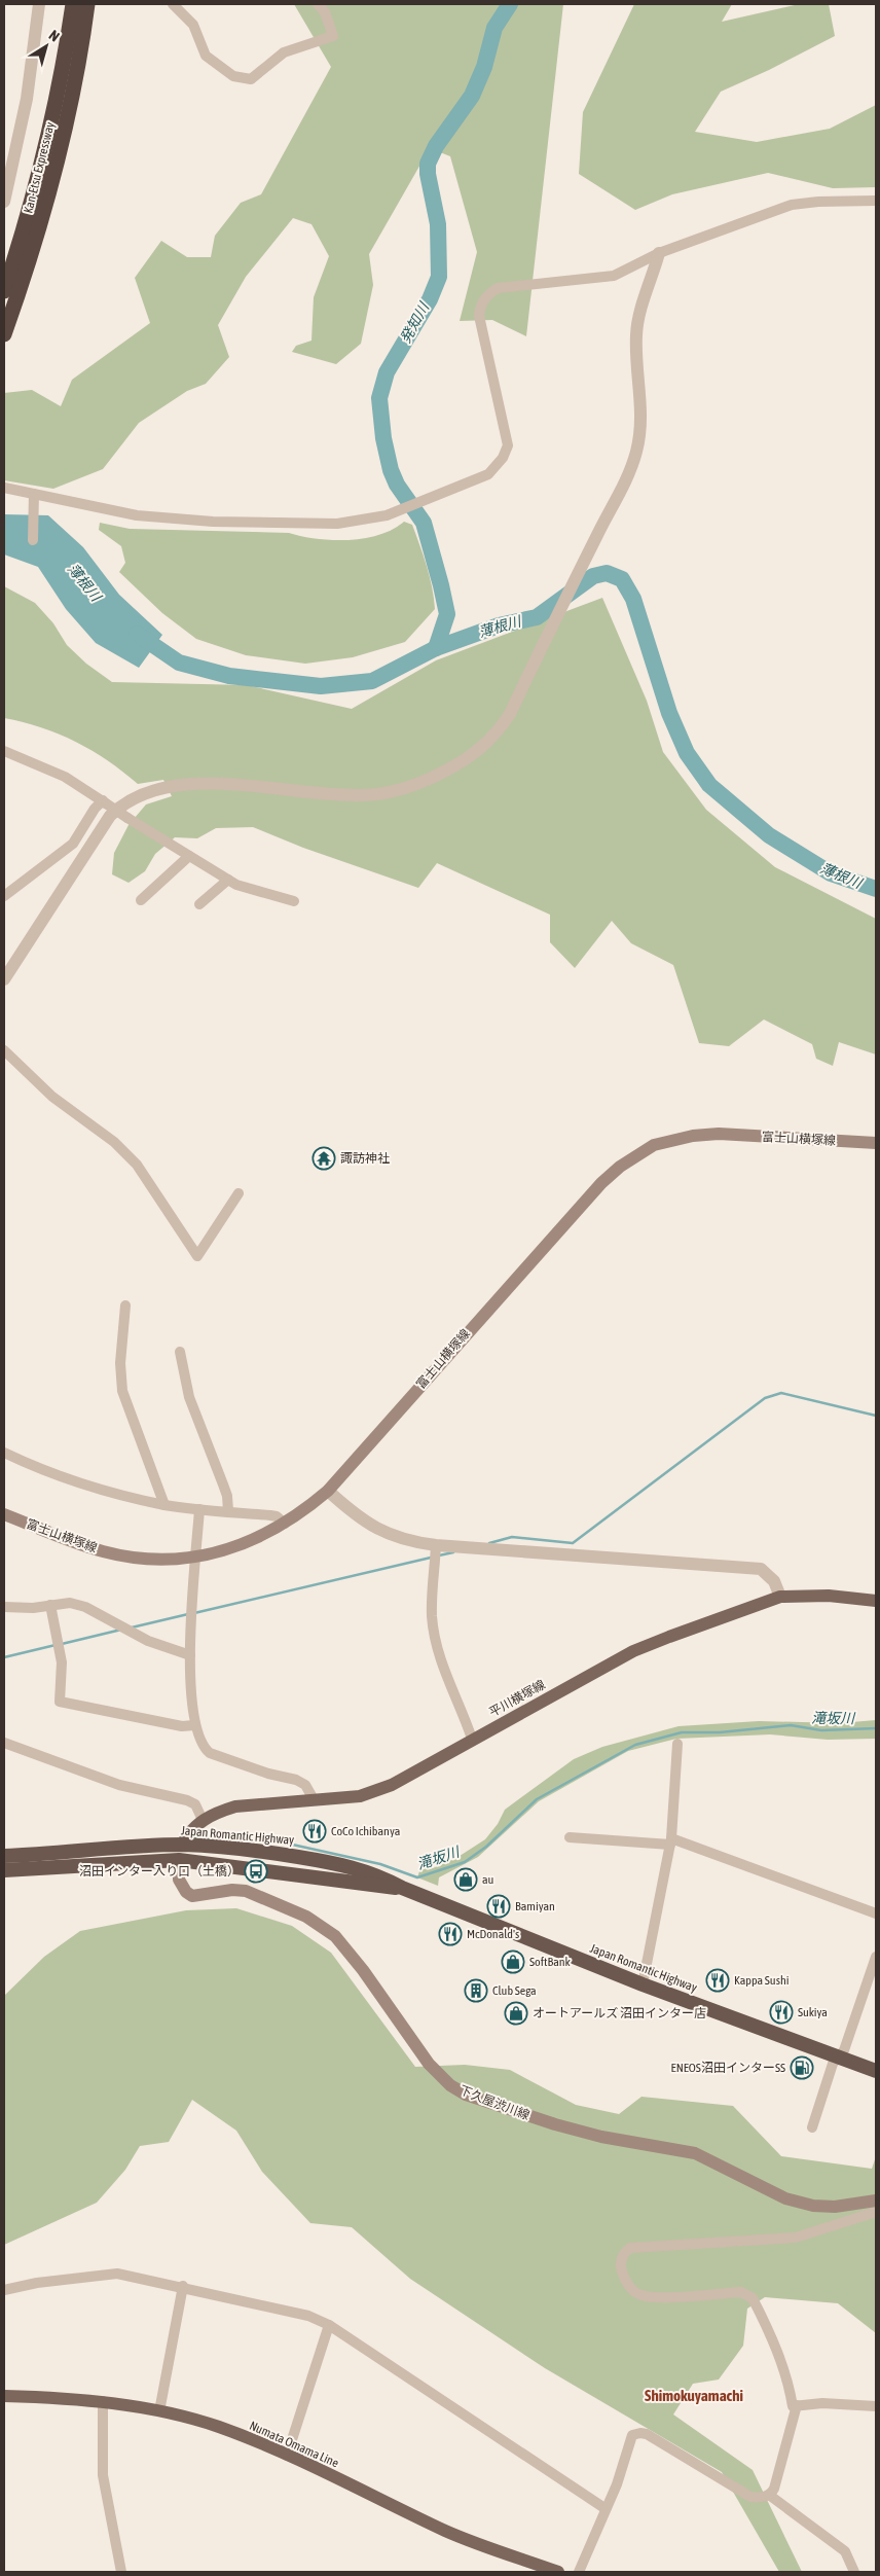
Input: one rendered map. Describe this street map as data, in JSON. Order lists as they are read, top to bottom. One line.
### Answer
{"streets":{"highway":["Kan-Etsu Expressway","Japan Romantic Highway"],"main road":["富士山横塚線","平川横塚線","下久屋渋川線","Numata Omama Line"]},"crossings":[["平川横塚線","Japan Romantic Highway"],["Japan Romantic Highway","下久屋渋川線"]],"districts":["Shimokuyamachi"],"water":["発知川","薄根川","滝坂川"],"places":{"temple":["諏訪神社"],"restaurant":["CoCo Ichibanya","Bamiyan","McDonald's","Kappa Sushi","Sukiya"],"bus stop":["沼田インター入り口（土橋）"],"shop":["au","SoftBank","オートアールズ 沼田インター店"],"building":["Club Sega"],"fuel station":["ENEOS沼田インターSS"]},"north":"top right"}
